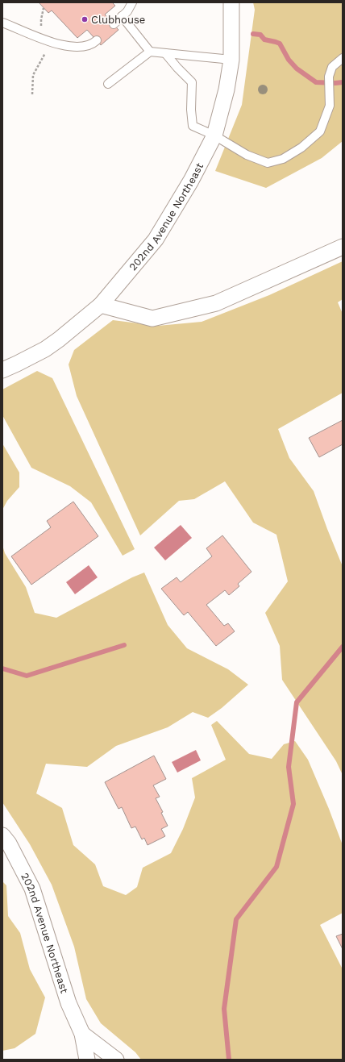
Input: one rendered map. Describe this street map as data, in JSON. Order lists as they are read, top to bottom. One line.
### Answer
{"streets":{"street":["202nd Avenue Northeast"]},"places":["Clubhouse"]}
